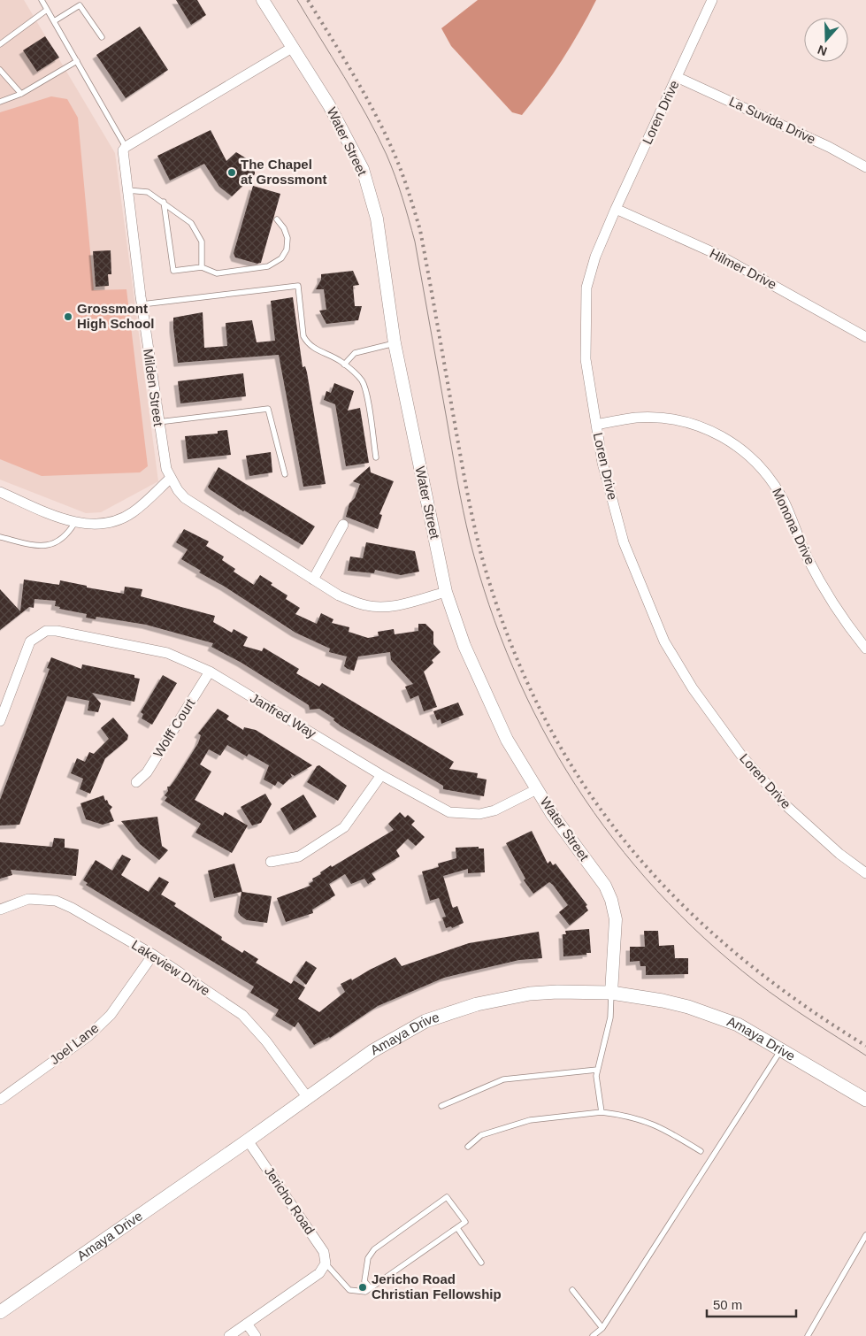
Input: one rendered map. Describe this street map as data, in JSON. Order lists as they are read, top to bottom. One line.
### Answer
{"streets":{"main road":["Amaya Drive"],"street":["Loren Drive","La Suvida Drive","Water Street","Hilmer Drive","Milden Street","Monona Drive","Janfred Way","Wolff Court","Lakeview Drive","Joel Lane","Jericho Road"]},"crossings":[["Loren Drive","La Suvida Drive"],["Loren Drive","Hilmer Drive"],["Loren Drive","Monona Drive"],["Water Street","Milden Street"],["Water Street","Janfred Way"],["Water Street","Amaya Drive"],["Janfred Way","Wolff Court"],["Lakeview Drive","Amaya Drive"],["Lakeview Drive","Joel Lane"],["Amaya Drive","Jericho Road"]],"places":["The Chapel at Grossmont","Grossmont High School","Jericho Road Christian Fellowship"],"scale_bar":"50 m","north":"bottom"}
